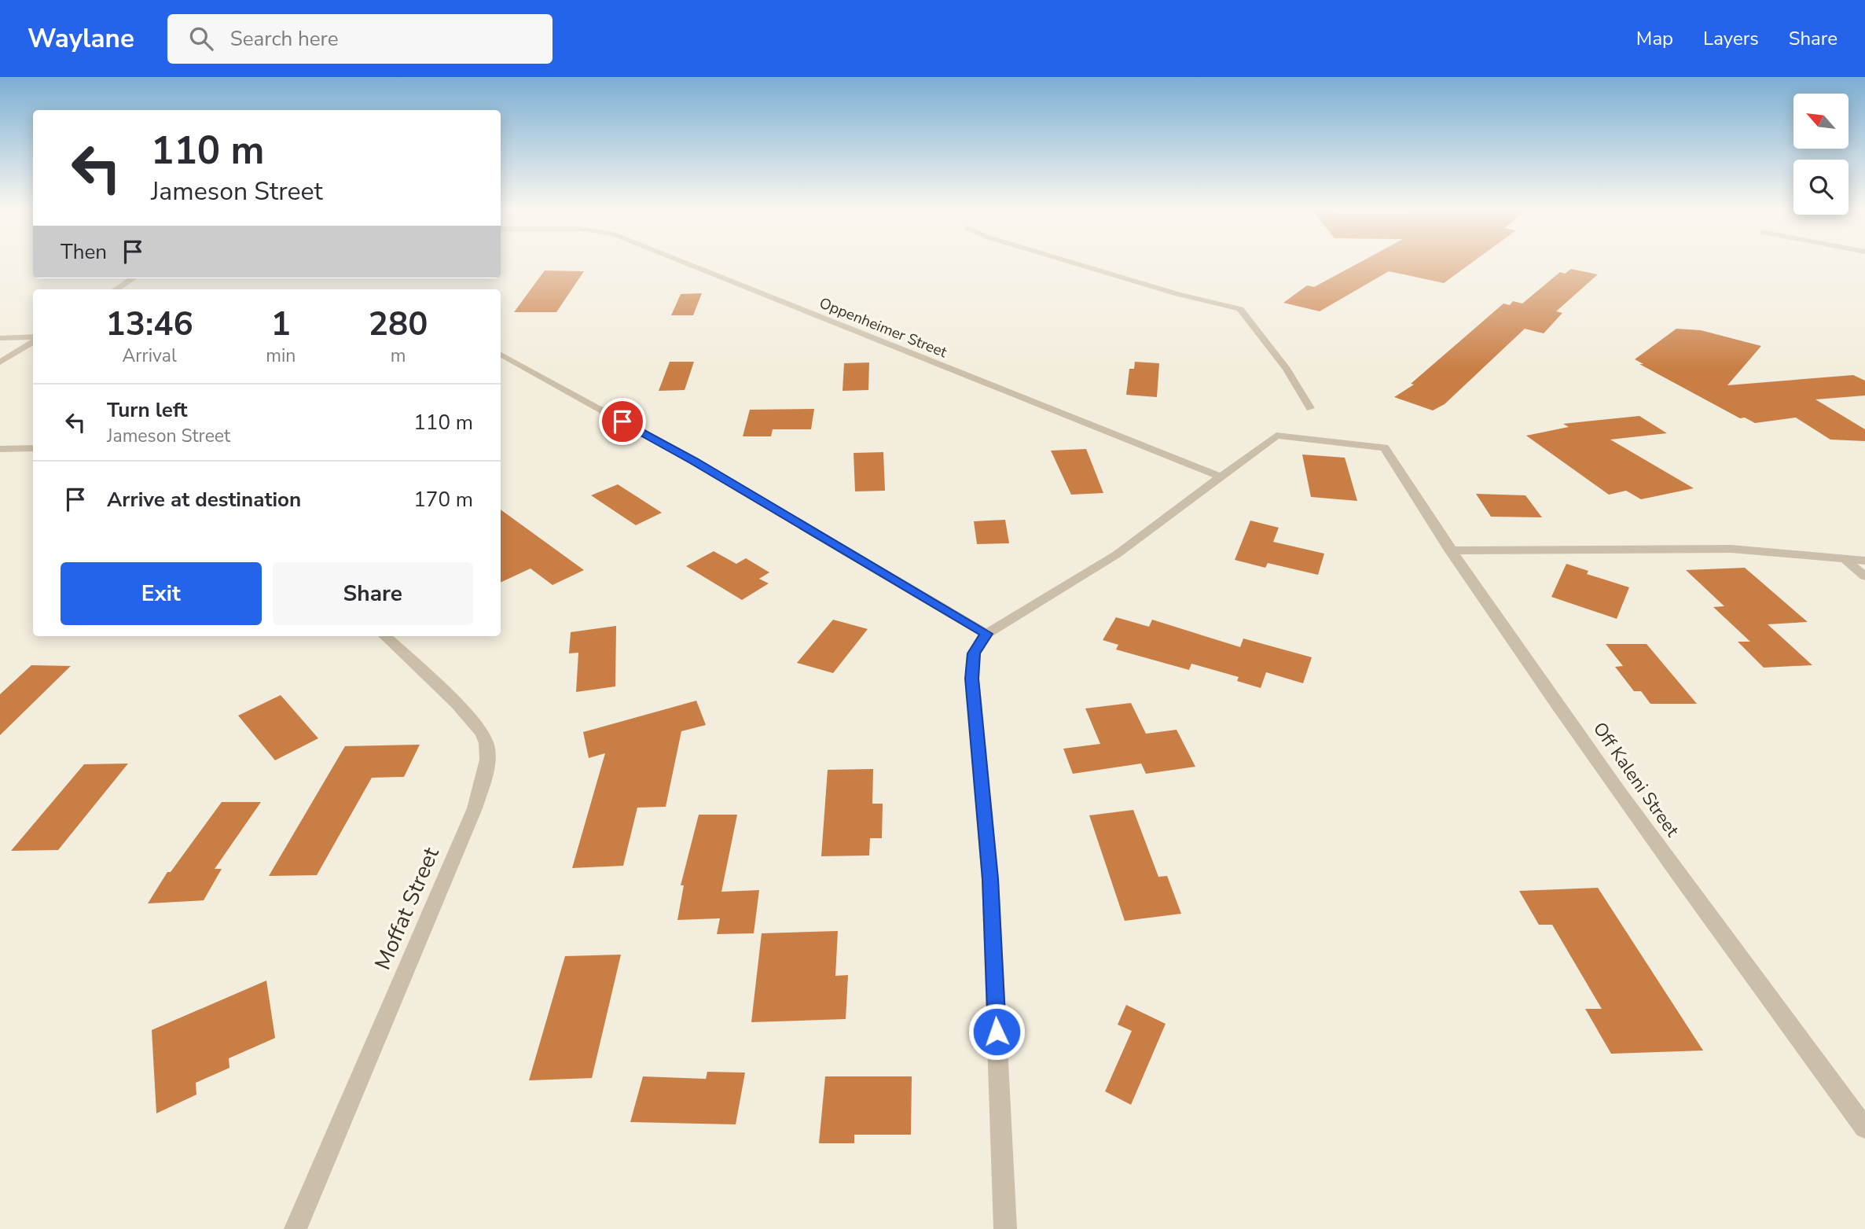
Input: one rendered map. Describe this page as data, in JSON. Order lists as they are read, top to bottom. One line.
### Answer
{"streets":{"street":["Oppenheimer Street","Off Kaleni Street","Moffat Street"]},"crossings":[["Oppenheimer Street","Off Kaleni Street"]],"north":"top left","page":{"header":"Waylane","search":"Search here","nav":["Map","Layers","Share"],"turn":["110 m","Jameson Street"],"then":"Then","eta":["13:46","Arrival","1","min","280","m"],"list":[{"name":"Turn left","note":"Jameson Street","value":"110 m"},{"name":"Arrive at destination","value":"170 m"}],"buttons":["Exit","Share"]}}
